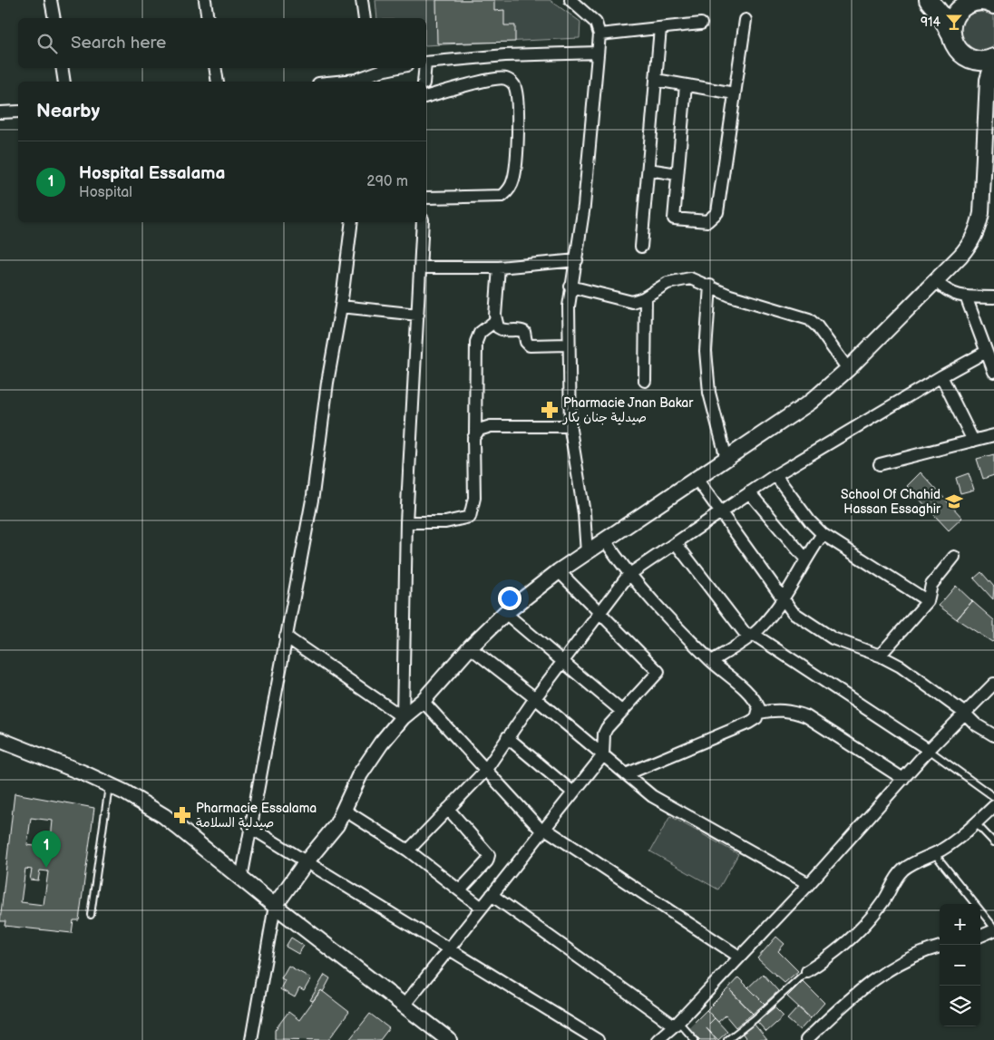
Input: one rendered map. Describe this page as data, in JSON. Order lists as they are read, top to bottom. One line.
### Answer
{"places":{"bar":["914"],"pharmacy":["Pharmacie Jnan Bakar صيدلية جنان بكار","Pharmacie Essalama صيدلية السلامة"],"school or university":["School Of Chahid Hassan Essaghir"]},"page":{"search":"Search here","heading":"Nearby","list":[{"mark":"1","name":"Hospital Essalama","note":"Hospital","value":"290 m"}],"pins":"1","map_buttons":["+","−"]}}
